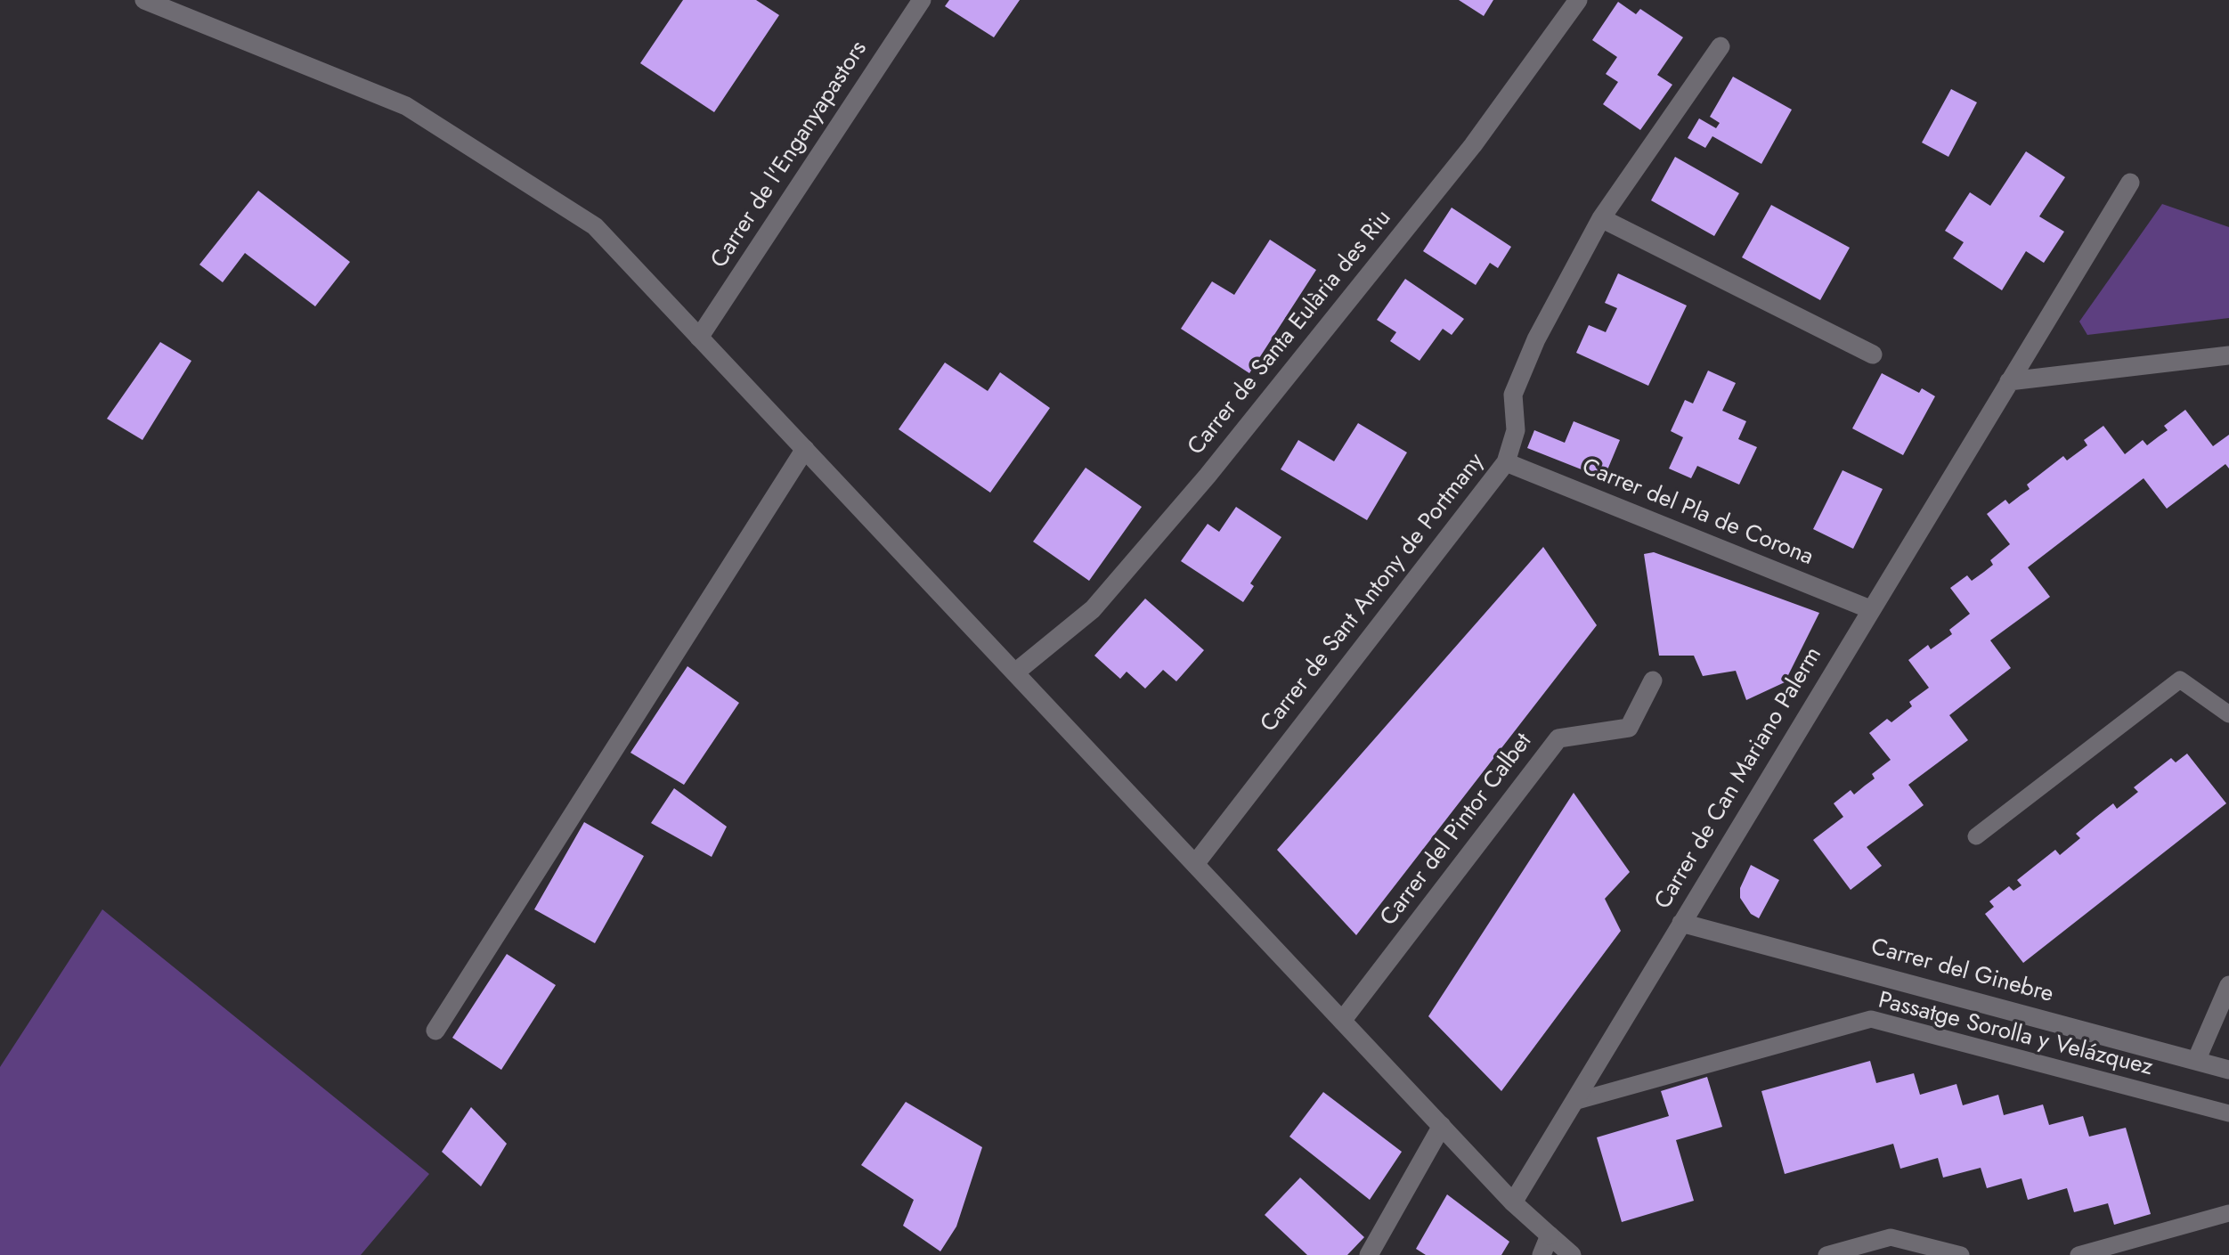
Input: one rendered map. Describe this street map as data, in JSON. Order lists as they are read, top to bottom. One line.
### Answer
{"streets":{"street":["Carrer de l'Enganyapastors","Carrer de Santa Eulària des Riu","Carrer del Pla de Corona","Carrer de Sant Antony de Portmany","Carrer de Can Mariano Palerm","Carrer del Pintor Calbet","Carrer del Ginebre"],"lane":["Passatge Sorolla y Velázquez"]},"crossings":[["Carrer del Pla de Corona","Carrer de Sant Antony de Portmany"],["Carrer del Pla de Corona","Carrer de Can Mariano Palerm"],["Carrer de Can Mariano Palerm","Carrer del Ginebre"],["Carrer de Can Mariano Palerm","Passatge Sorolla y Velázquez"]]}
